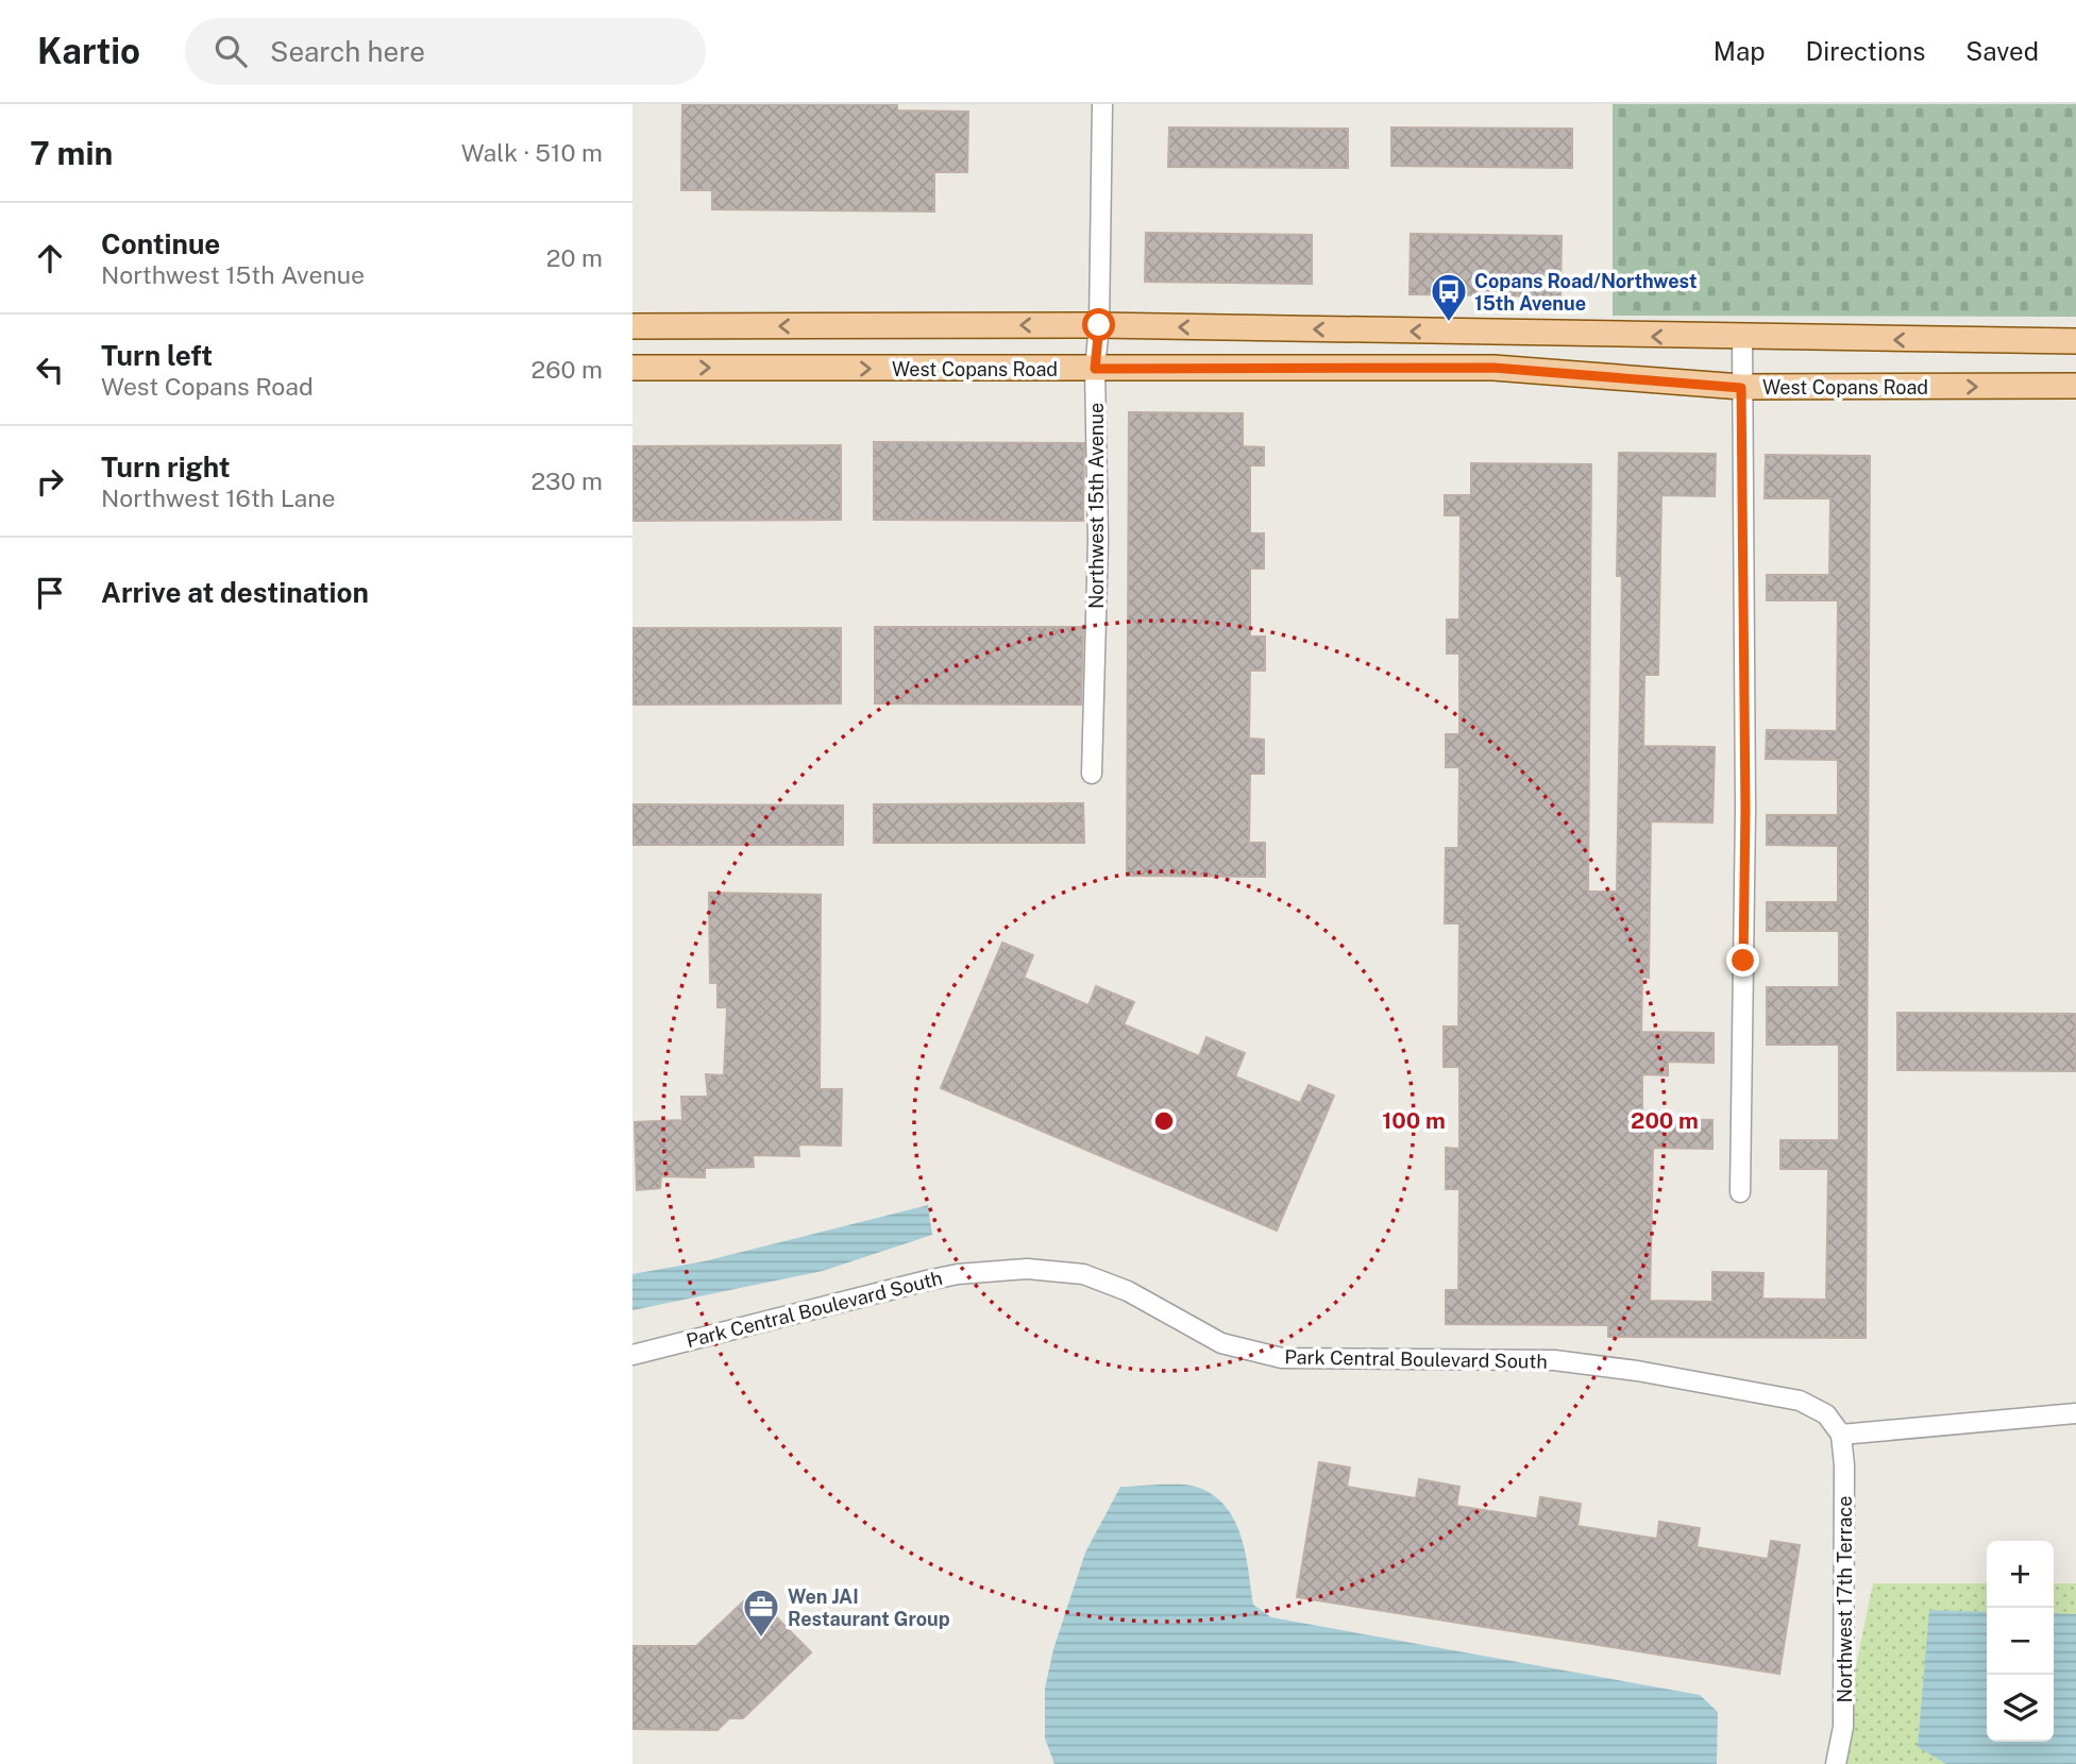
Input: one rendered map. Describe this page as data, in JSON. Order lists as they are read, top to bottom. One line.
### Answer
{"streets":{"main road":["West Copans Road"],"street":["Northwest 15th Avenue","Park Central Boulevard South","Northwest 17th Terrace"]},"crossings":[["West Copans Road","Northwest 15th Avenue"],["Park Central Boulevard South","Northwest 17th Terrace"]],"places":{"bus stop":["Copans Road/Northwest 15th Avenue"],"office":["Wen JAI Restaurant Group"]},"page":{"header":"Kartio","search":"Search here","nav":["Map","Directions","Saved"],"heading":["7 min","Walk · 510 m"],"list":[["Continue","Northwest 15th Avenue","20 m"],["Turn left","West Copans Road","260 m"],["Turn right","Northwest 16th Lane","230 m"],"Arrive at destination"],"map_buttons":["+","−"]},"rings":["100 m","200 m"]}
